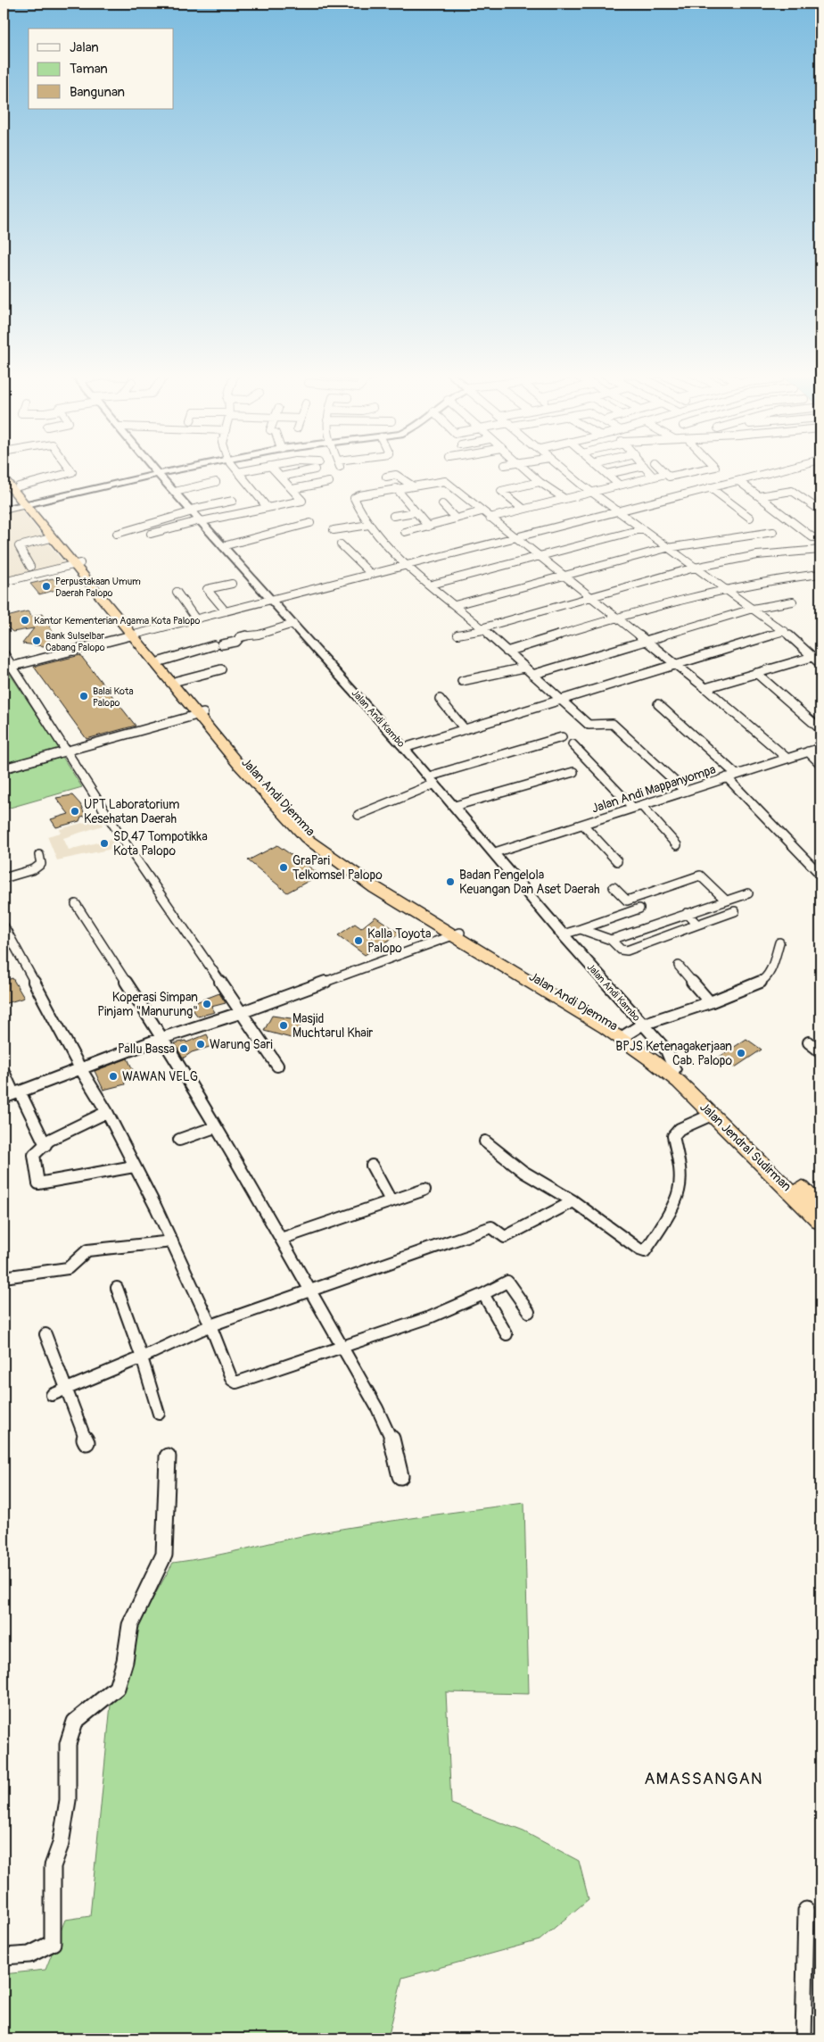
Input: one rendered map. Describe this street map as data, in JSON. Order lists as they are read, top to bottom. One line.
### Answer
{"streets":{"highway":["Jalan Andi Djemma","Jalan Jendral Sudirman"],"street":["Jalan Andi Kambo","Jalan Andi Mappanyompa"]},"crossings":[["Jalan Andi Kambo","Jalan Andi Mappanyompa"],["Jalan Andi Kambo","Jalan Andi Djemma"],["Jalan Andi Kambo","Jalan Jendral Sudirman"],["Jalan Andi Djemma","Jalan Jendral Sudirman"]],"districts":["AMASSANGAN"],"places":["Perpustakaan Umum Daerah Palopo","Kantor Kementerian Agama Kota Palopo","Bank Sulselbar Cabang Palopo","Balai Kota Palopo","UPT Laboratorium Kesehatan Daerah","SD 47 Tompotikka Kota Palopo","GraPari Telkomsel Palopo","Badan Pengelola Keuangan Dan Aset Daerah","Kalla Toyota Palopo","Koperasi Simpan Pinjam \"Manurung\"","Masjid Muchtarul Khair","Warung Sari","Pallu Bassa","BPJS Ketenagakerjaan Cab. Palopo","WAWAN VELG"],"legend":["Jalan","Taman","Bangunan"]}
